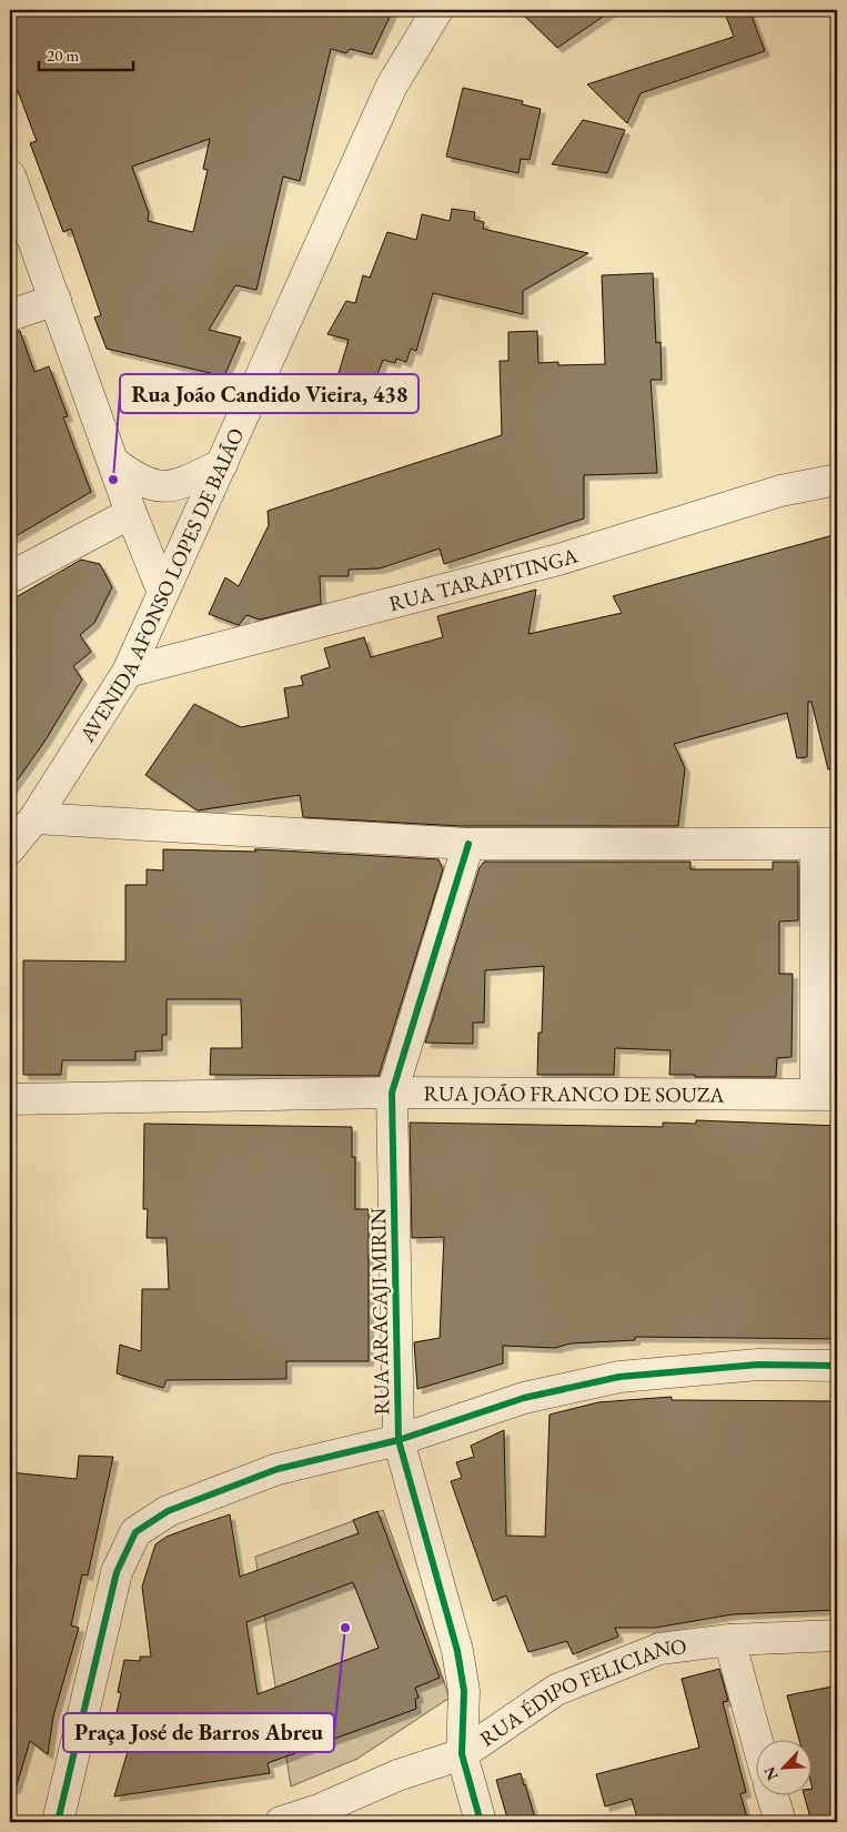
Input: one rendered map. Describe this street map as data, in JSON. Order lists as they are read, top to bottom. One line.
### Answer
{"streets":{"street":["RUA TARAPITINGA","AVENIDA AFONSO LOPES DE BAIÃO","RUA JOÃO FRANCO DE SOUZA","RUA ARACAJI MIRIN","RUA ÉDIPO FELICIANO"]},"crossings":[["RUA TARAPITINGA","AVENIDA AFONSO LOPES DE BAIÃO"],["RUA JOÃO FRANCO DE SOUZA","RUA ARACAJI MIRIN"],["RUA ARACAJI MIRIN","RUA ÉDIPO FELICIANO"]],"places":["Rua João Candido Vieira, 438","Praça José de Barros Abreu"],"scale_bar":"20 m","north":"bottom left"}
